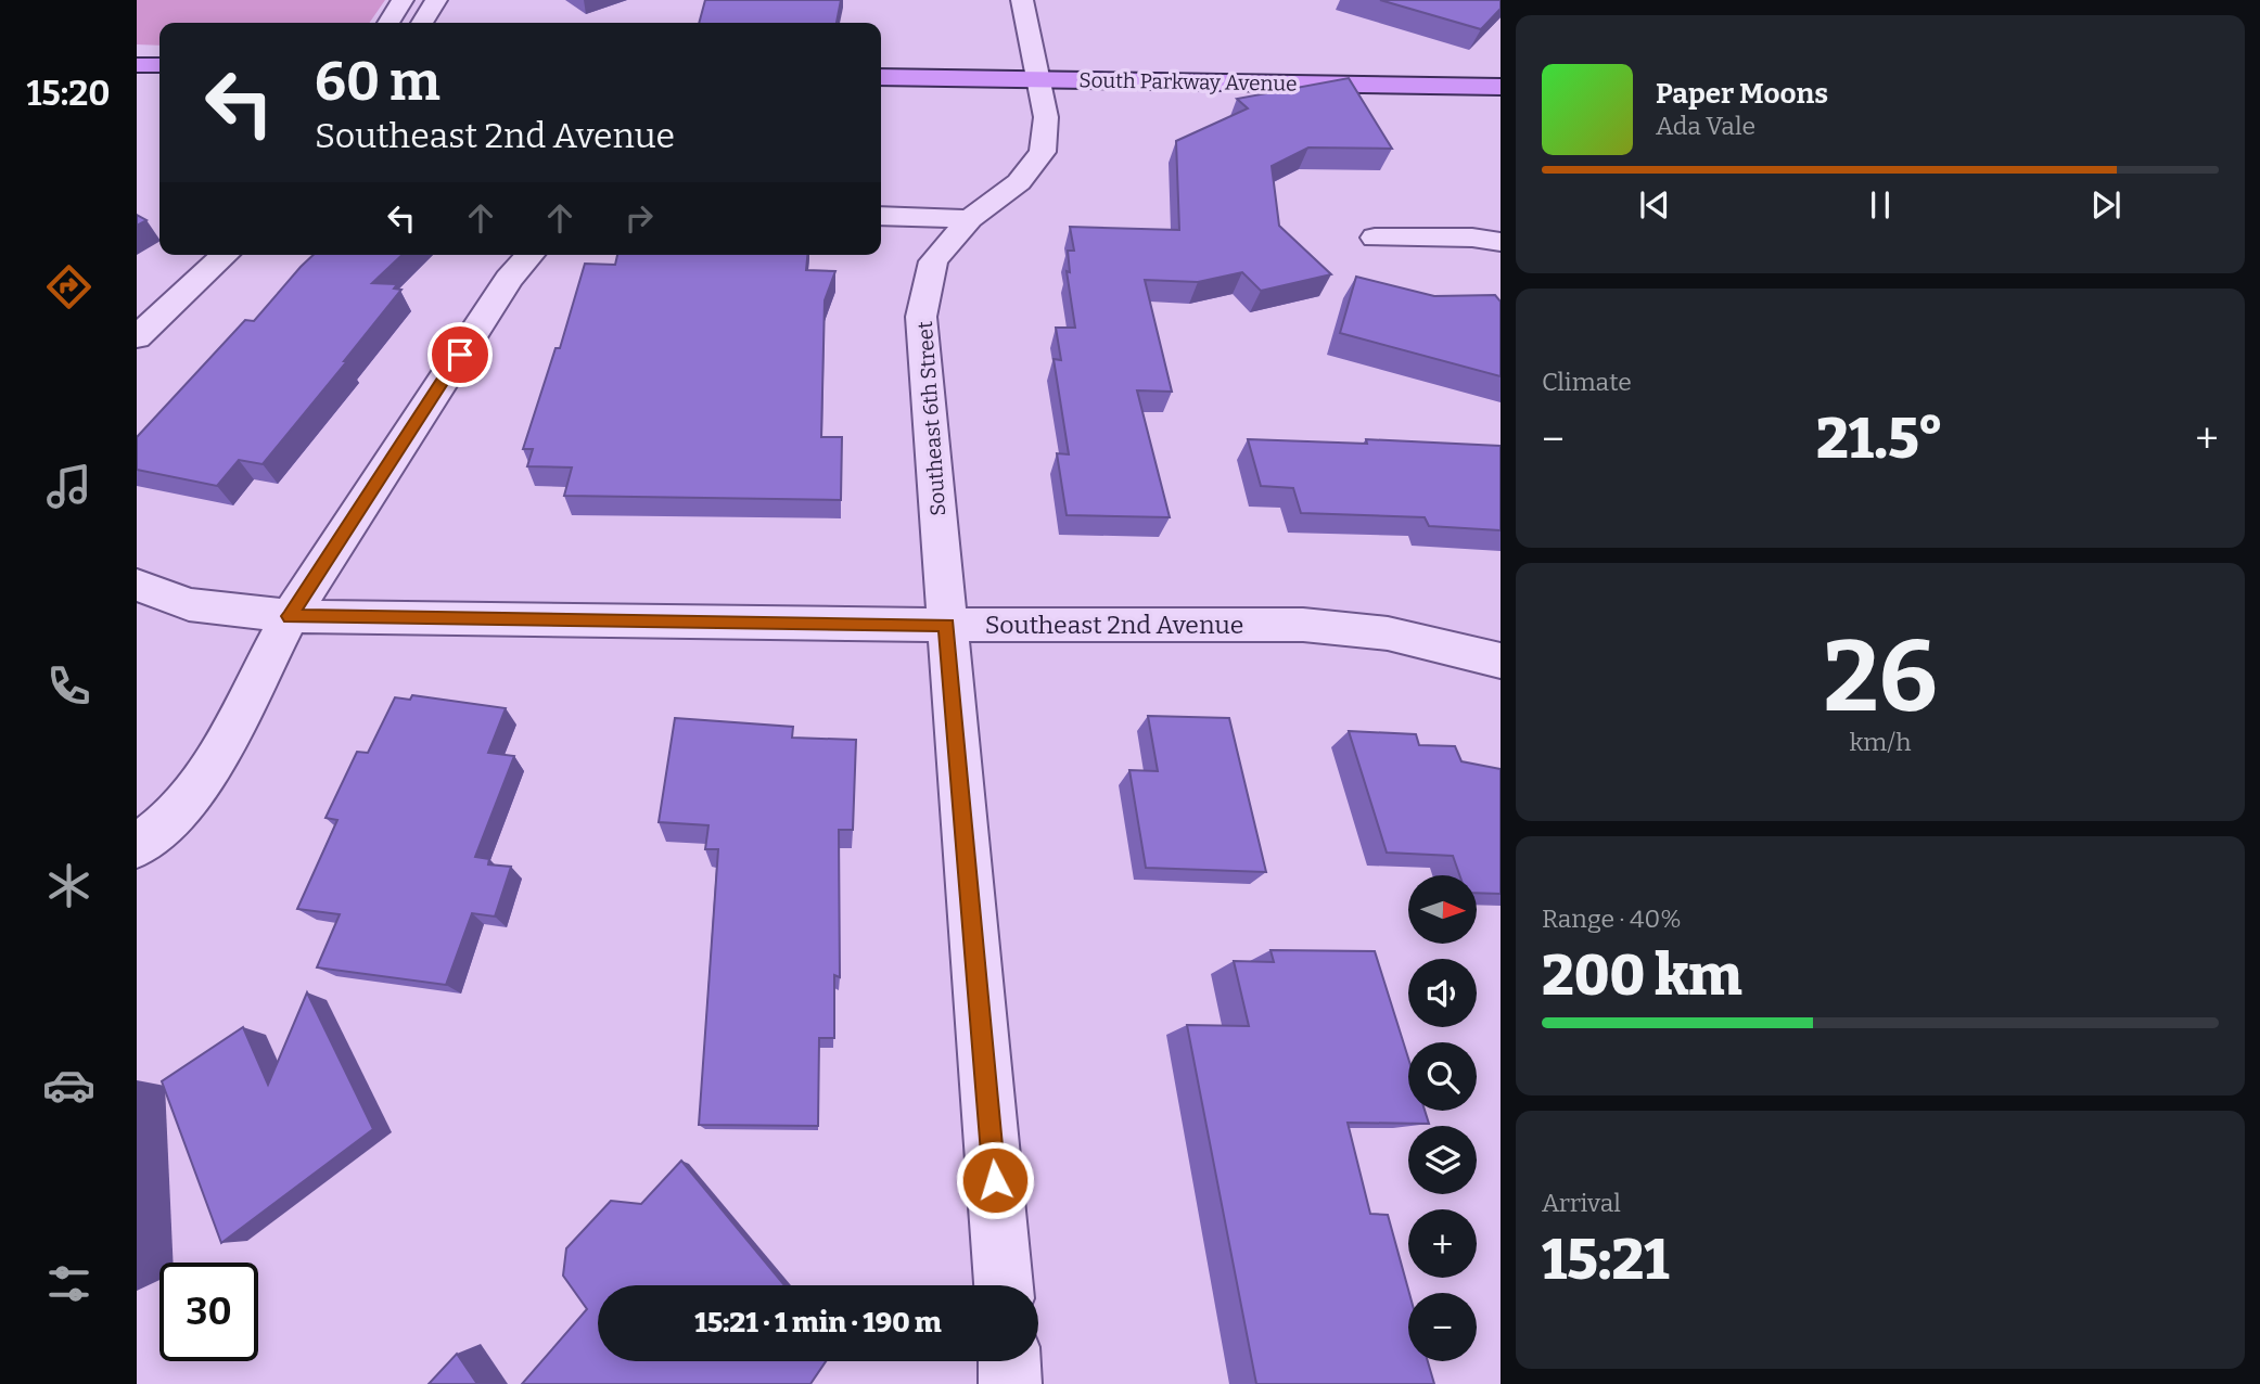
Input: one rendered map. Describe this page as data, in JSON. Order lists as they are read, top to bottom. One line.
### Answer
{"streets":{"main road":["South Parkway Avenue"],"street":["Southeast 6th Street","Southeast 2nd Avenue"]},"crossings":[["South Parkway Avenue","Southeast 6th Street"],["Southeast 6th Street","Southeast 2nd Avenue"]],"north":"right","page":{"tabs":"15:20","turn":["60 m","Southeast 2nd Avenue"],"song":["Paper Moons","Ada Vale"],"tile":["Climate",["26","km/h"],["Range · 40%","200 km"],["Arrival","15:21"]],"heat":["−","21.5°","+"],"map_buttons":["+","−"],"limit":"30","trip":"15:21 · 1 min · 190 m"}}
